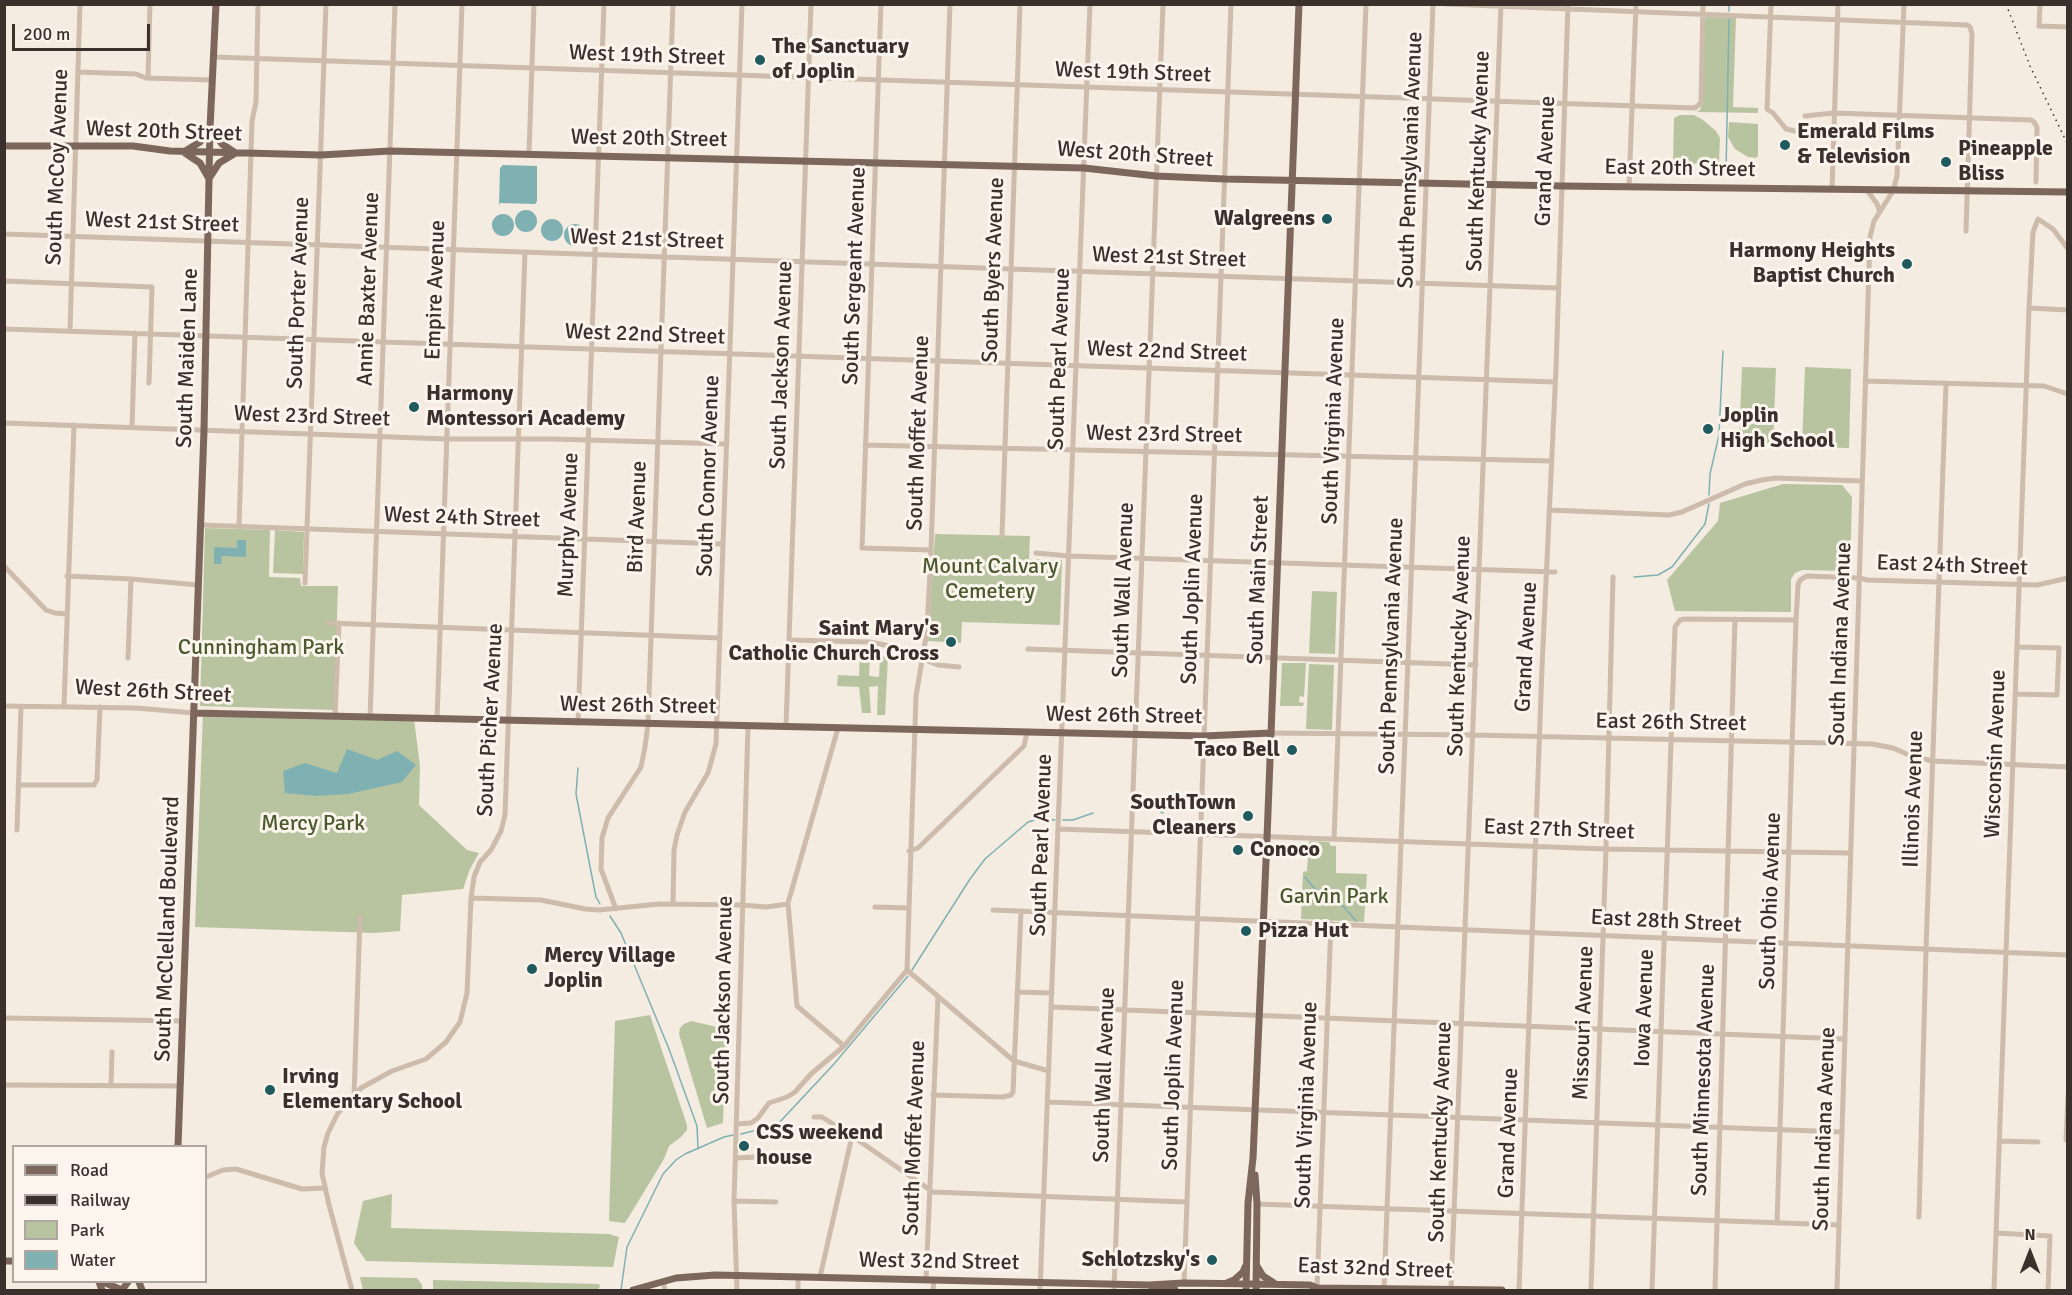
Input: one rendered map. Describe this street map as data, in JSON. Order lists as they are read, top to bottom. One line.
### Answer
{"streets":{"main road":["West 20th Street","East 20th Street","South Maiden Lane","South Main Street","West 26th Street","South McClelland Boulevard","West 32nd Street","East 32nd Street"],"street":["West 19th Street","South Pennsylvania Avenue","South Kentucky Avenue","Grand Avenue","South McCoy Avenue","West 21st Street","South Byers Avenue","South Sergeant Avenue","Annie Baxter Avenue","Empire Avenue","South Porter Avenue","West 22nd Street","South Pearl Avenue","South Jackson Avenue","West 23rd Street","South Virginia Avenue","South Moffet Avenue","South Connor Avenue","Bird Avenue","West 24th Street","Murphy Avenue","East 24th Street","South Joplin Avenue","South Wall Avenue","South Indiana Avenue","South Picher Avenue","East 26th Street","Wisconsin Avenue","Illinois Avenue","East 27th Street","South Ohio Avenue","East 28th Street","Iowa Avenue","Missouri Avenue","South Minnesota Avenue"]},"crossings":[["West 19th Street","South Pennsylvania Avenue"],["West 19th Street","South Kentucky Avenue"],["West 19th Street","Grand Avenue"],["West 19th Street","South Byers Avenue"],["West 19th Street","South Sergeant Avenue"],["West 19th Street","Annie Baxter Avenue"],["West 19th Street","Empire Avenue"],["West 19th Street","South Porter Avenue"],["West 19th Street","South Maiden Lane"],["West 19th Street","South Pearl Avenue"],["West 19th Street","South Jackson Avenue"],["West 19th Street","South Virginia Avenue"],["West 19th Street","South Moffet Avenue"],["West 19th Street","South Connor Avenue"],["West 19th Street","Bird Avenue"],["West 19th Street","Murphy Avenue"],["West 19th Street","South Main Street"],["West 19th Street","South Joplin Avenue"],["West 19th Street","South Wall Avenue"],["West 20th Street","South McCoy Avenue"],["West 20th Street","East 20th Street"],["West 20th Street","South Byers Avenue"],["West 20th Street","South Sergeant Avenue"],["West 20th Street","Annie Baxter Avenue"],["West 20th Street","Empire Avenue"],["West 20th Street","South Porter Avenue"],["West 20th Street","South Maiden Lane"],["West 20th Street","South Pearl Avenue"],["West 20th Street","South Jackson Avenue"],["West 20th Street","South Moffet Avenue"],["West 20th Street","South Connor Avenue"],["West 20th Street","Bird Avenue"],["West 20th Street","Murphy Avenue"],["West 20th Street","South Main Street"],["West 20th Street","South Joplin Avenue"],["West 20th Street","South Wall Avenue"],["South Pennsylvania Avenue","East 20th Street"],["South Pennsylvania Avenue","West 21st Street"],["South Pennsylvania Avenue","West 22nd Street"],["South Pennsylvania Avenue","West 23rd Street"],["South Pennsylvania Avenue","East 26th Street"],["South Pennsylvania Avenue","East 27th Street"],["South Pennsylvania Avenue","East 28th Street"],["South Pennsylvania Avenue","East 32nd Street"],["South Kentucky Avenue","East 20th Street"],["South Kentucky Avenue","West 21st Street"],["South Kentucky Avenue","West 22nd Street"],["South Kentucky Avenue","West 23rd Street"],["South Kentucky Avenue","East 26th Street"],["South Kentucky Avenue","East 27th Street"],["South Kentucky Avenue","East 28th Street"],["South Kentucky Avenue","East 32nd Street"],["Grand Avenue","East 20th Street"],["Grand Avenue","West 21st Street"],["Grand Avenue","West 22nd Street"],["Grand Avenue","West 23rd Street"],["Grand Avenue","East 26th Street"],["Grand Avenue","East 27th Street"],["Grand Avenue","East 28th Street"],["South McCoy Avenue","West 21st Street"],["South McCoy Avenue","West 22nd Street"],["East 20th Street","South Virginia Avenue"],["East 20th Street","South Main Street"],["East 20th Street","South Indiana Avenue"],["West 21st Street","South Byers Avenue"],["West 21st Street","South Sergeant Avenue"],["West 21st Street","Annie Baxter Avenue"],["West 21st Street","Empire Avenue"],["West 21st Street","South Porter Avenue"],["West 21st Street","South Maiden Lane"],["West 21st Street","South Pearl Avenue"],["West 21st Street","South Jackson Avenue"],["West 21st Street","South Virginia Avenue"],["West 21st Street","South Moffet Avenue"],["West 21st Street","South Connor Avenue"],["West 21st Street","Bird Avenue"],["West 21st Street","Murphy Avenue"],["West 21st Street","South Main Street"],["West 21st Street","South Joplin Avenue"],["West 21st Street","South Wall Avenue"],["West 21st Street","South Picher Avenue"],["South Byers Avenue","West 22nd Street"],["South Byers Avenue","West 23rd Street"],["South Sergeant Avenue","West 22nd Street"],["South Sergeant Avenue","West 23rd Street"],["South Sergeant Avenue","South Moffet Avenue"],["Annie Baxter Avenue","West 22nd Street"],["Annie Baxter Avenue","West 23rd Street"],["Annie Baxter Avenue","West 24th Street"],["Annie Baxter Avenue","West 26th Street"],["Empire Avenue","West 22nd Street"],["Empire Avenue","West 23rd Street"],["Empire Avenue","West 24th Street"],["Empire Avenue","West 26th Street"],["South Porter Avenue","West 22nd Street"],["South Porter Avenue","West 23rd Street"],["South Porter Avenue","West 24th Street"],["West 22nd Street","South Maiden Lane"],["West 22nd Street","South Pearl Avenue"],["West 22nd Street","South Jackson Avenue"],["West 22nd Street","South Virginia Avenue"],["West 22nd Street","South Moffet Avenue"],["West 22nd Street","South Connor Avenue"],["West 22nd Street","Bird Avenue"],["West 22nd Street","Murphy Avenue"],["West 22nd Street","South Main Street"],["West 22nd Street","South Joplin Avenue"],["West 22nd Street","South Wall Avenue"],["West 22nd Street","South Picher Avenue"],["South Maiden Lane","West 23rd Street"],["South Maiden Lane","West 24th Street"],["South Maiden Lane","West 26th Street"],["South Maiden Lane","South McClelland Boulevard"],["South Pearl Avenue","West 23rd Street"],["South Pearl Avenue","West 26th Street"],["South Pearl Avenue","East 27th Street"],["South Pearl Avenue","East 28th Street"],["South Pearl Avenue","West 32nd Street"],["South Jackson Avenue","West 26th Street"],["South Jackson Avenue","West 32nd Street"],["West 23rd Street","South Virginia Avenue"],["West 23rd Street","South Moffet Avenue"],["West 23rd Street","South Connor Avenue"],["West 23rd Street","Bird Avenue"],["West 23rd Street","Murphy Avenue"],["West 23rd Street","South Main Street"],["West 23rd Street","South Joplin Avenue"],["West 23rd Street","South Wall Avenue"],["West 23rd Street","South Picher Avenue"],["South Virginia Avenue","East 26th Street"],["South Virginia Avenue","East 27th Street"],["South Virginia Avenue","East 28th Street"],["South Virginia Avenue","East 32nd Street"],["South Moffet Avenue","West 26th Street"],["South Moffet Avenue","West 32nd Street"],["South Connor Avenue","West 24th Street"],["South Connor Avenue","West 26th Street"],["Bird Avenue","West 24th Street"],["Bird Avenue","West 26th Street"],["West 24th Street","Murphy Avenue"],["West 24th Street","South Picher Avenue"],["Murphy Avenue","West 26th Street"],["East 24th Street","South Indiana Avenue"],["East 24th Street","Wisconsin Avenue"],["East 24th Street","Illinois Avenue"],["East 24th Street","South Ohio Avenue"],["South Main Street","West 26th Street"],["South Main Street","East 26th Street"],["South Main Street","East 27th Street"],["South Main Street","East 28th Street"],["South Main Street","West 32nd Street"],["South Main Street","East 32nd Street"],["South Joplin Avenue","West 26th Street"],["South Joplin Avenue","East 27th Street"],["South Joplin Avenue","East 28th Street"],["South Joplin Avenue","West 32nd Street"],["South Wall Avenue","West 26th Street"],["South Wall Avenue","East 27th Street"],["South Wall Avenue","East 28th Street"],["South Wall Avenue","West 32nd Street"],["South Indiana Avenue","East 26th Street"],["South Indiana Avenue","East 27th Street"],["South Indiana Avenue","East 28th Street"],["West 26th Street","South Picher Avenue"],["West 26th Street","East 26th Street"],["West 26th Street","South McClelland Boulevard"],["East 26th Street","Wisconsin Avenue"],["East 26th Street","Illinois Avenue"],["East 26th Street","South Ohio Avenue"],["East 26th Street","Iowa Avenue"],["East 26th Street","Missouri Avenue"],["East 26th Street","South Minnesota Avenue"],["Wisconsin Avenue","East 28th Street"],["Illinois Avenue","East 28th Street"],["East 27th Street","South Ohio Avenue"],["East 27th Street","Iowa Avenue"],["East 27th Street","Missouri Avenue"],["East 27th Street","South Minnesota Avenue"],["South Ohio Avenue","East 28th Street"],["East 28th Street","Iowa Avenue"],["East 28th Street","Missouri Avenue"],["East 28th Street","South Minnesota Avenue"],["Iowa Avenue","South Minnesota Avenue"],["West 32nd Street","East 32nd Street"]],"parks":["Mount Calvary Cemetery","Cunningham Park","Mercy Park","Garvin Park"],"places":["The Sanctuary of Joplin","Emerald Films & Television","Pineapple Bliss","Walgreens","Harmony Heights Baptist Church","Harmony Montessori Academy","Joplin High School","Saint Mary's Catholic Church Cross","Taco Bell","SouthTown Cleaners","Conoco","Pizza Hut","Mercy Village Joplin","Irving Elementary School","CSS weekend house","Schlotzsky's"],"legend":["Road","Railway","Park","Water"],"scale_bar":"200 m","north":"top"}
